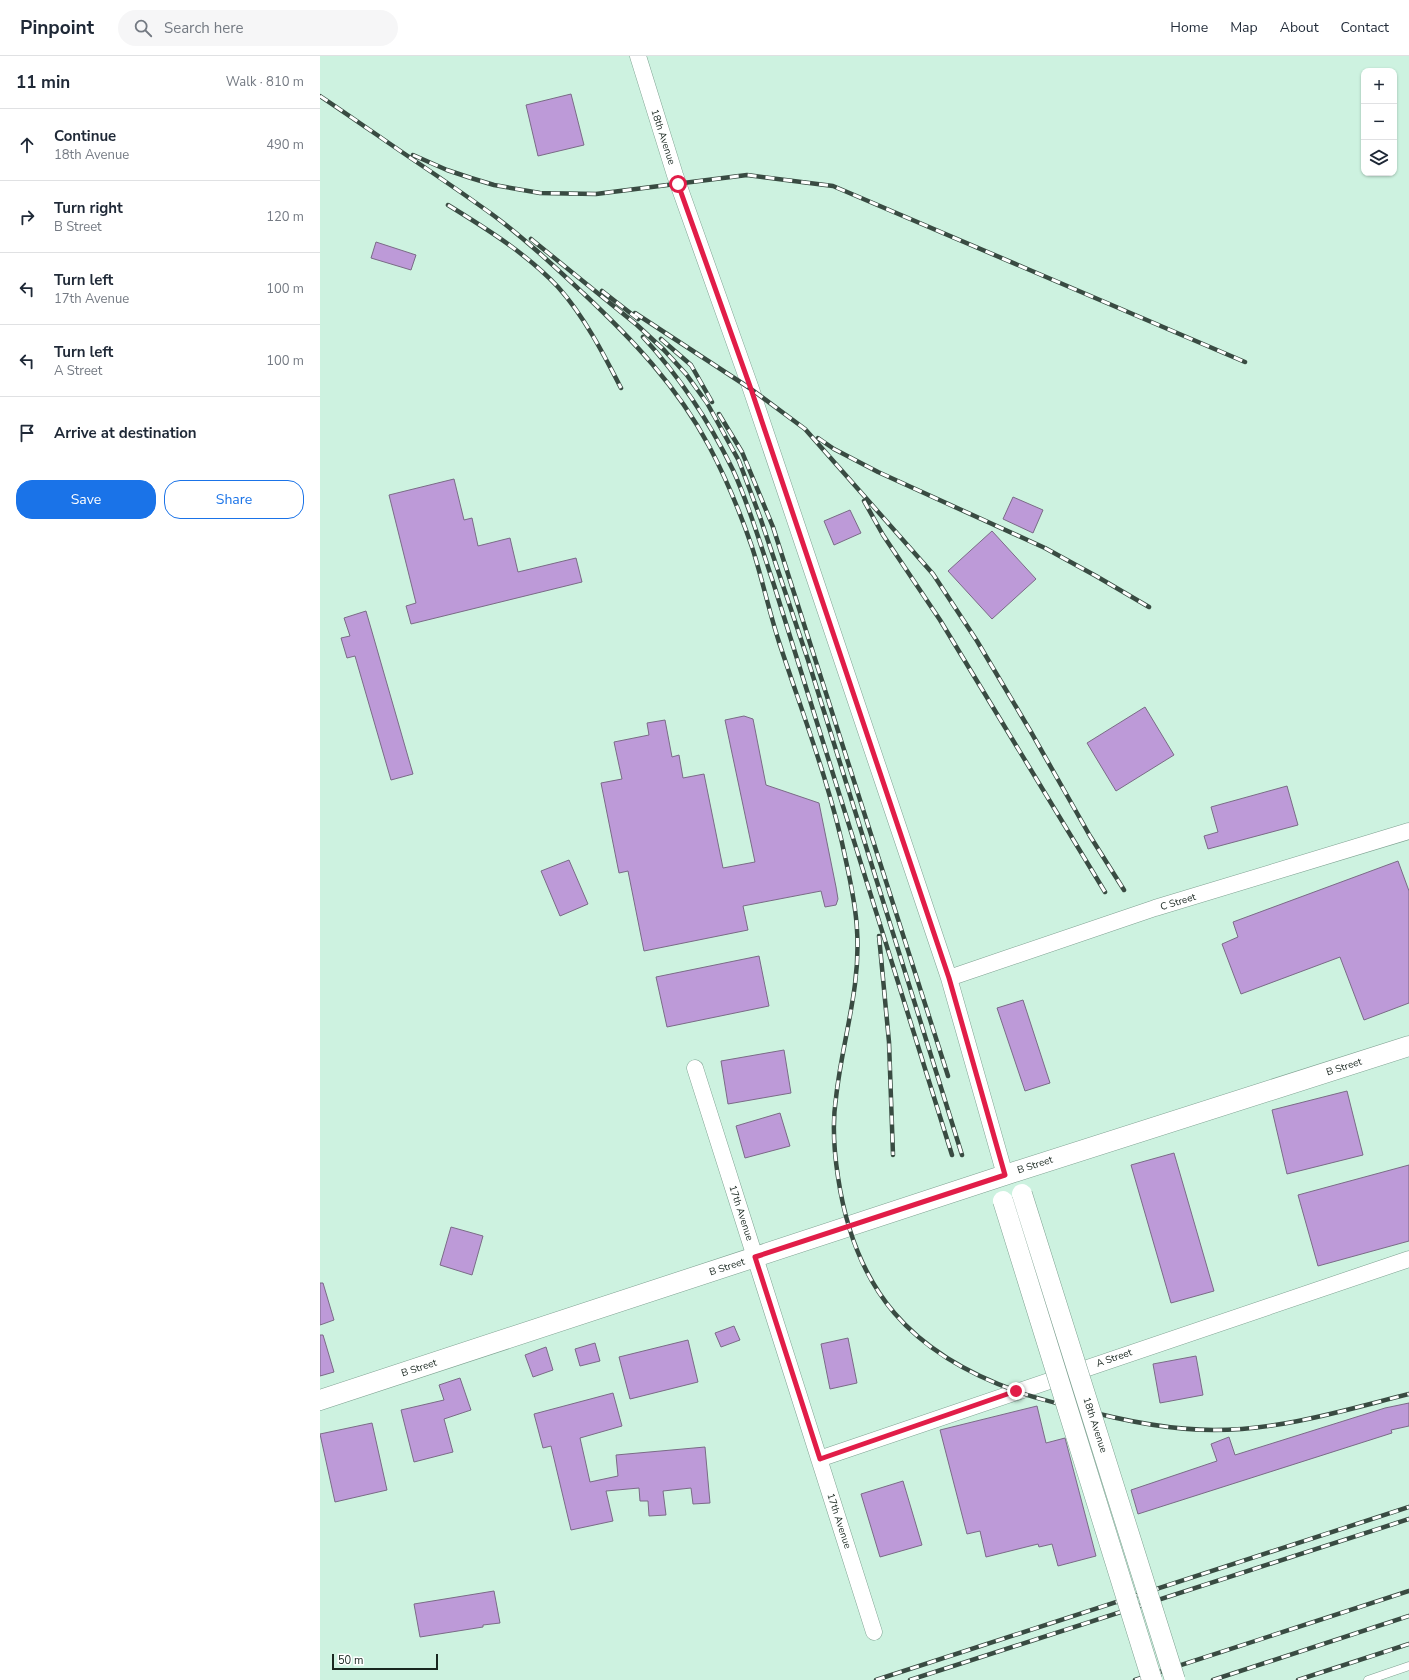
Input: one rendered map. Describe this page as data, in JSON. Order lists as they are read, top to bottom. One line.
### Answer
{"streets":{"street":["18th Avenue","C Street","B Street","17th Avenue","A Street"]},"crossings":[["18th Avenue","C Street"],["18th Avenue","B Street"],["B Street","17th Avenue"],["17th Avenue","A Street"]],"scale_bar":"50 m","page":{"header":"Pinpoint","search":"Search here","nav":["Home","Map","About","Contact"],"heading":["11 min","Walk · 810 m"],"map_buttons":["+","−"],"list":[["Continue","18th Avenue","490 m"],["Turn right","B Street","120 m"],["Turn left","17th Avenue","100 m"],["Turn left","A Street","100 m"],"Arrive at destination"],"buttons":["Save","Share"],"scale":"50 m"}}
